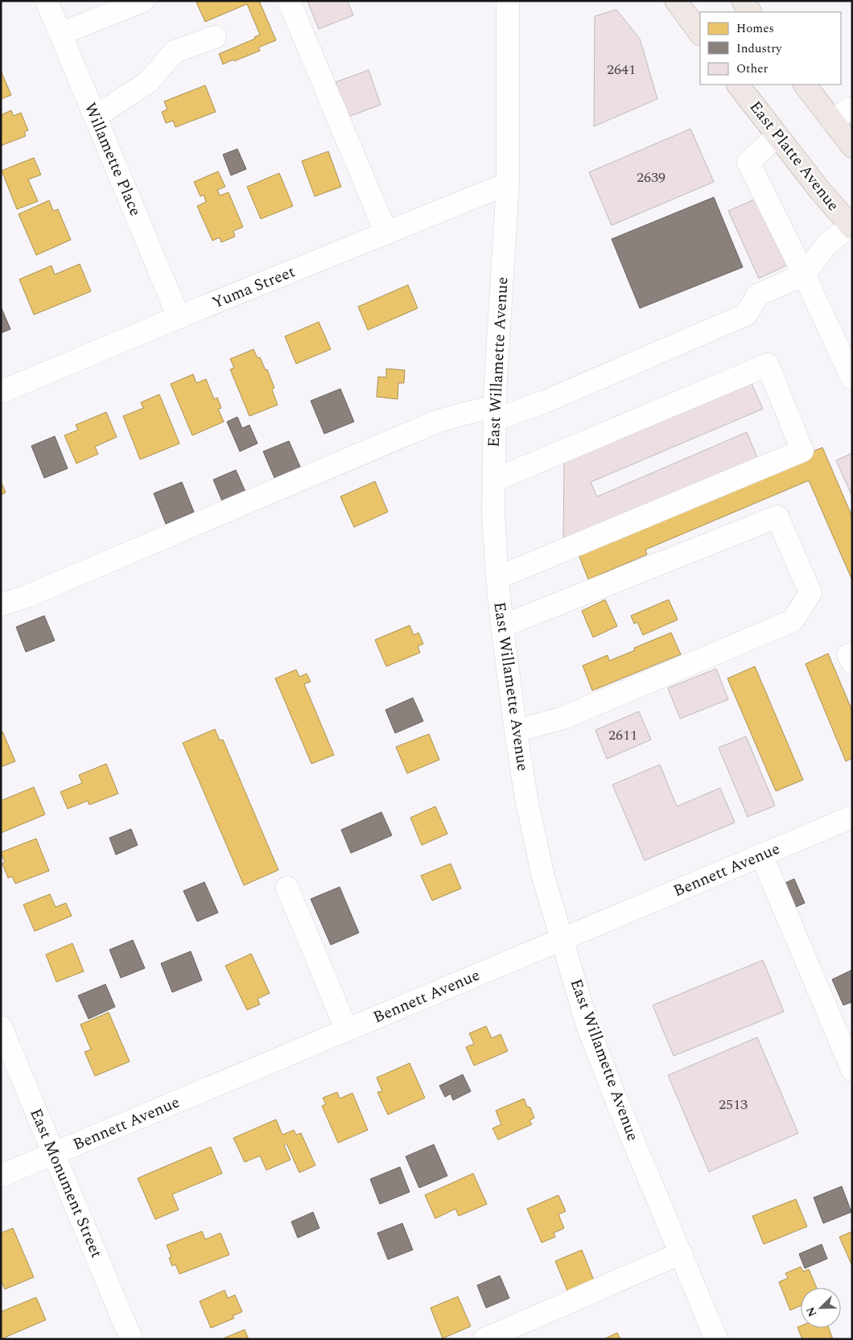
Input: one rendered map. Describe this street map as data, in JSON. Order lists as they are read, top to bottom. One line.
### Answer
{"streets":{"main road":["East Platte Avenue"],"street":["Willamette Place","Yuma Street","East Willamette Avenue","Bennett Avenue","East Monument Street"]},"crossings":[["Willamette Place","Yuma Street"],["Yuma Street","East Willamette Avenue"],["East Willamette Avenue","Bennett Avenue"],["Bennett Avenue","East Monument Street"]],"house_numbers":["2641","2639","2611","2513"],"legend":["Homes","Industry","Other"],"north":"bottom left"}
